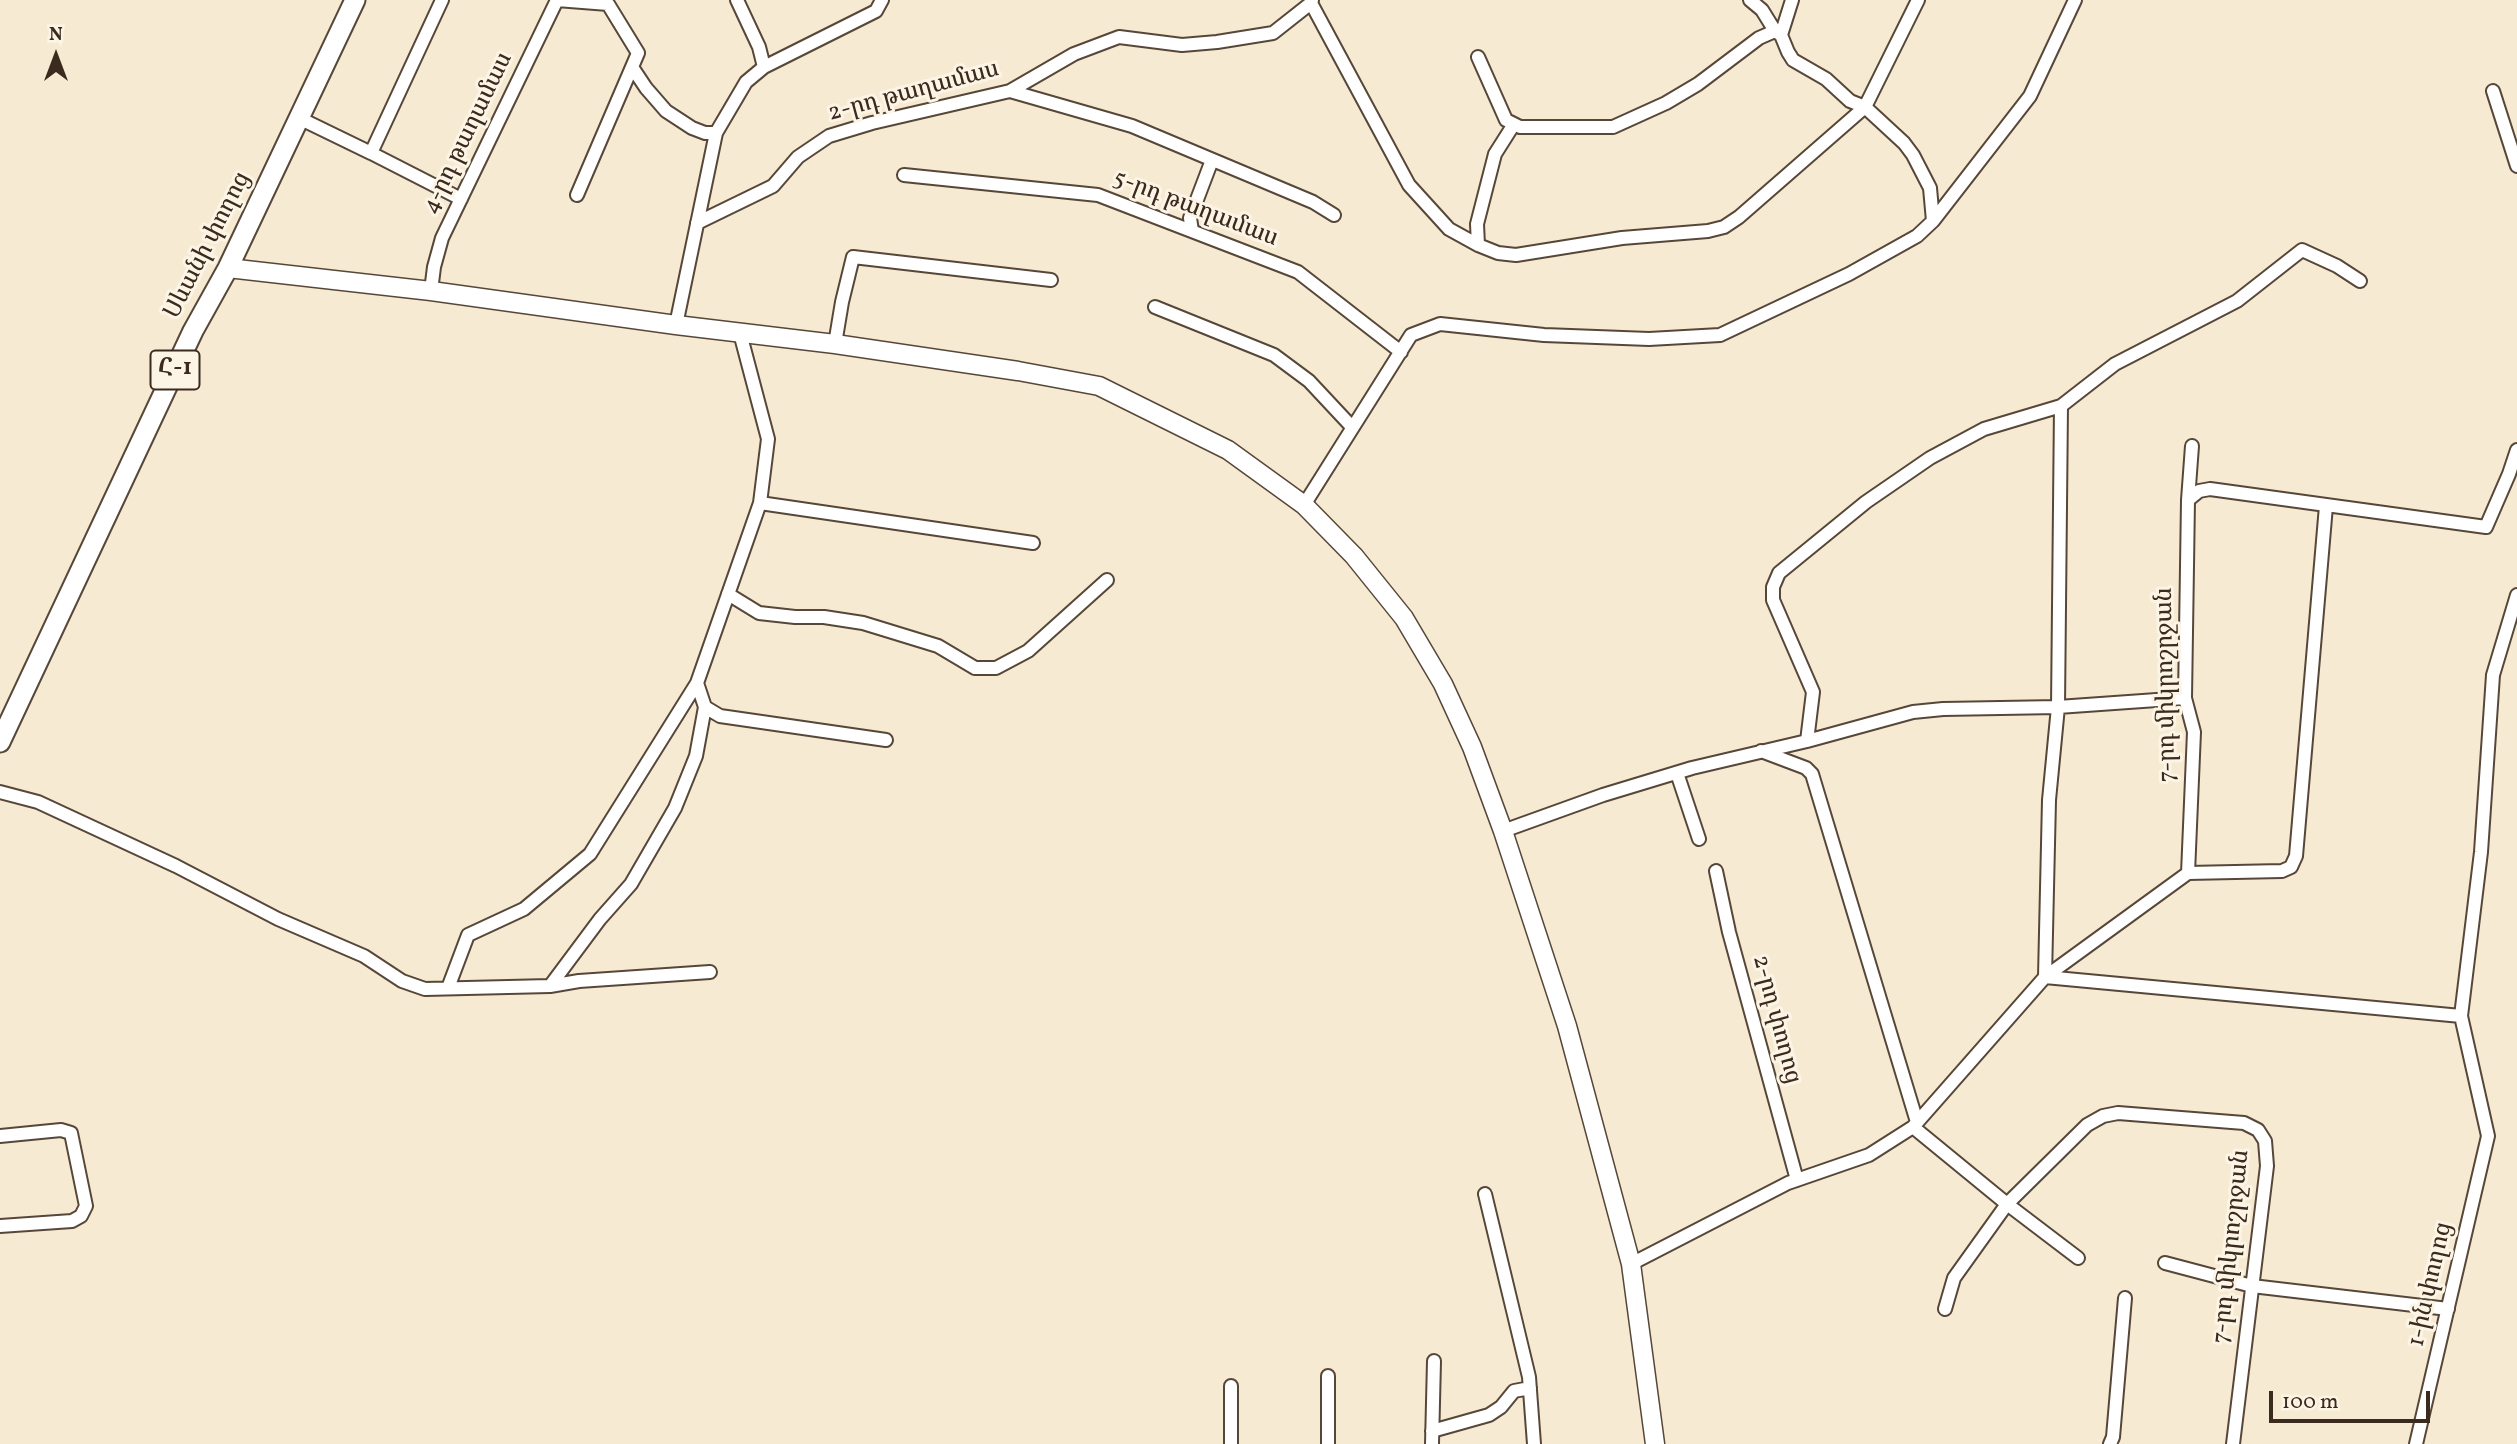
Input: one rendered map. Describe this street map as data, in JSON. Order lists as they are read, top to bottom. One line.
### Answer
{"streets":{"main road":["Սևանի փողոց","Հ-1"],"street":["2-րդ թաղամաս","4-րդ թաղամաս","5-րդ թաղամաս","7-րդ միկրոշրջան","2-րդ փողոց","1-ին փողոց"]},"scale_bar":"100 m","north":"top"}
